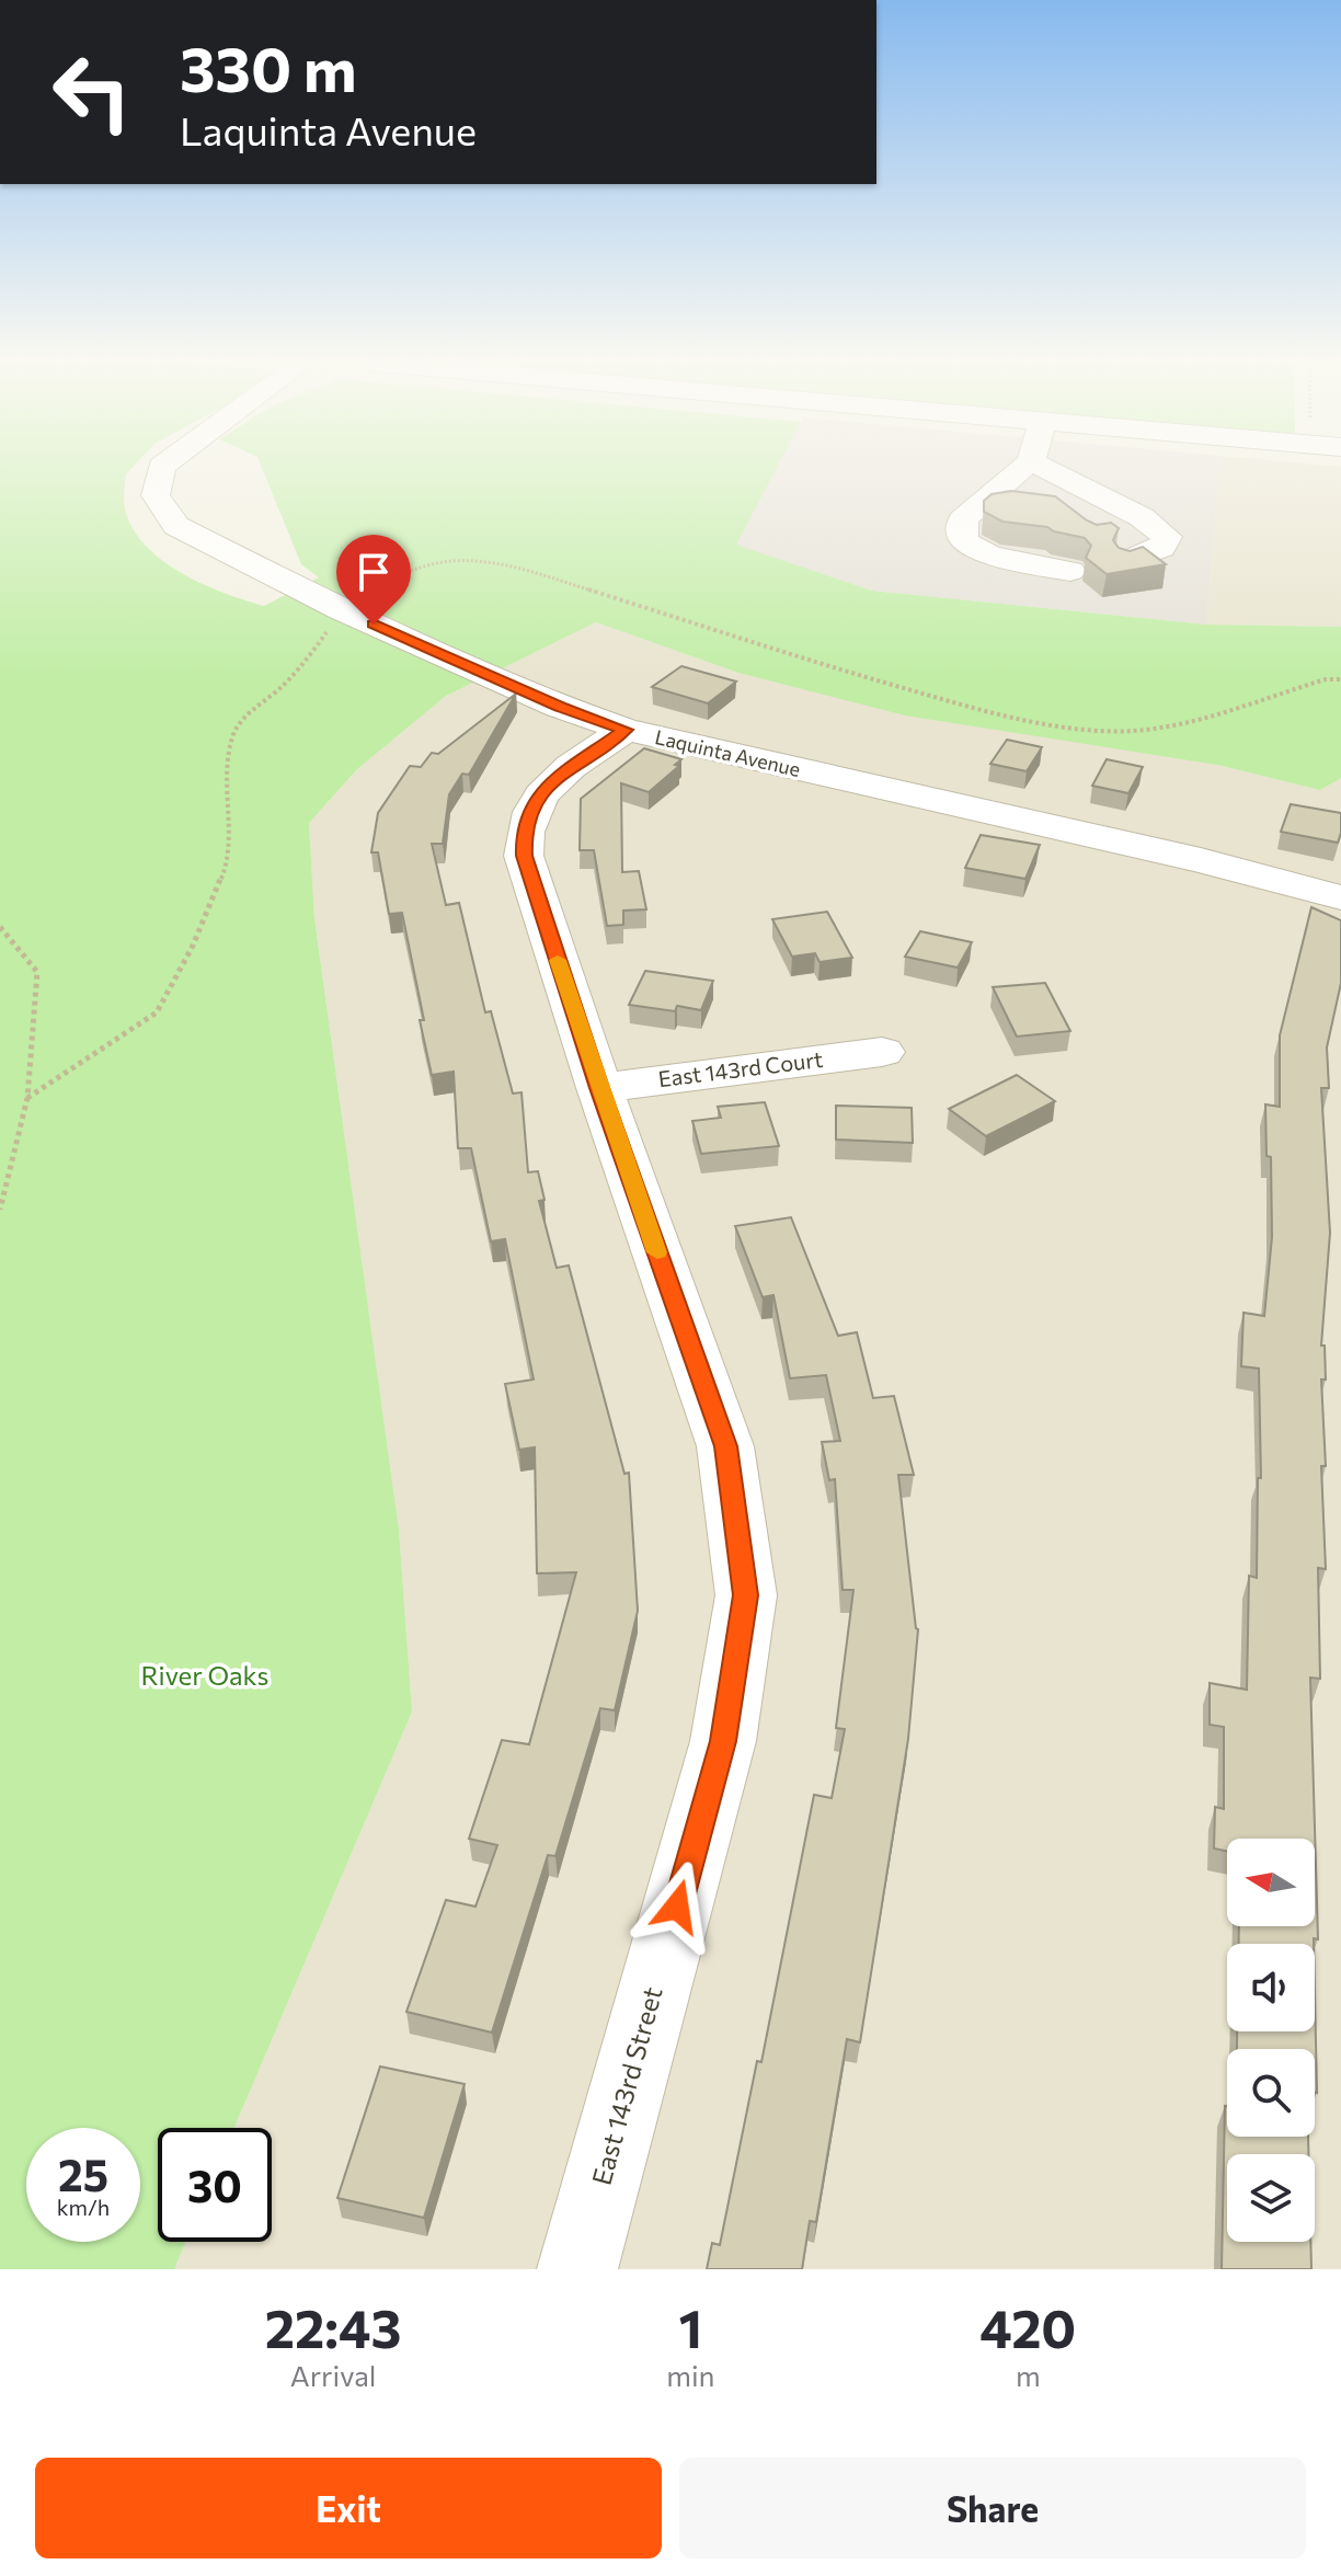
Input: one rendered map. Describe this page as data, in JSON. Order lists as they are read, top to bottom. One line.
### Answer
{"streets":{"street":["Laquinta Avenue","East 143rd Court","East 143rd Street"]},"crossings":[["Laquinta Avenue","East 143rd Street"],["East 143rd Court","East 143rd Street"]],"parks":["River Oaks"],"north":"left","page":{"turn":["330 m","Laquinta Avenue"],"speed":"25 km/h","limit":"30","eta":["22:43","Arrival","1","min","420","m"],"buttons":["Exit","Share"]}}
